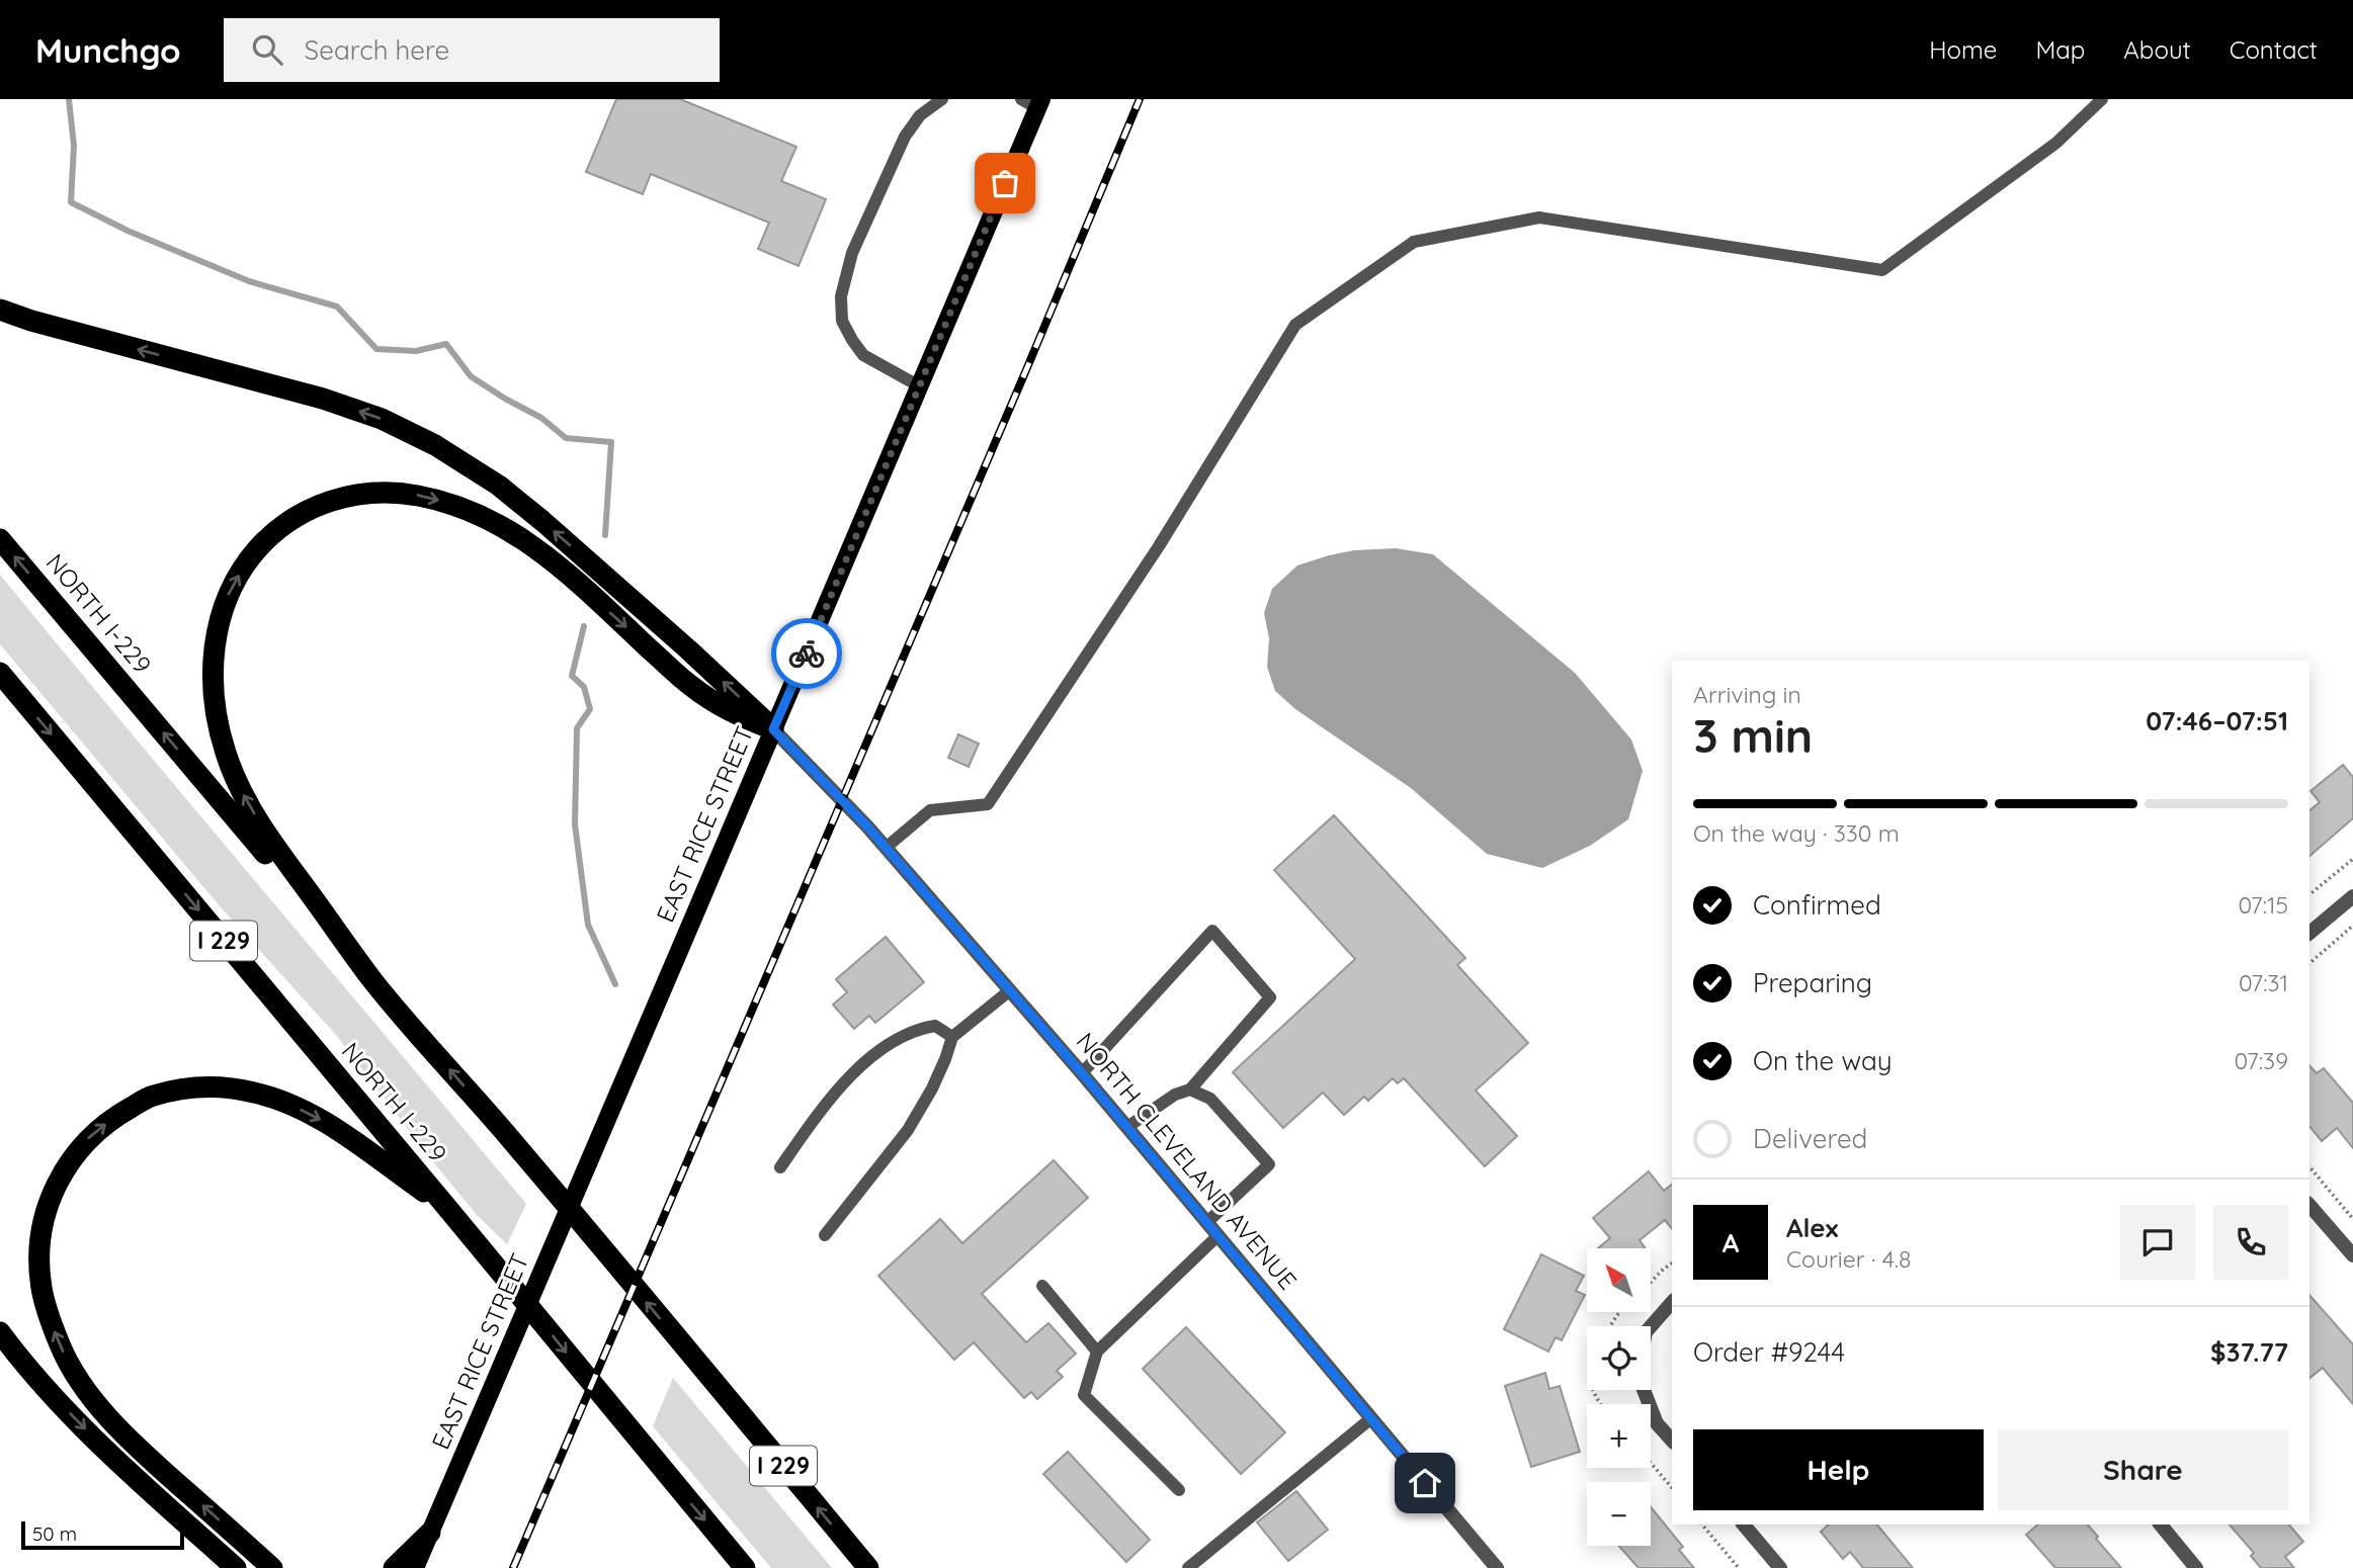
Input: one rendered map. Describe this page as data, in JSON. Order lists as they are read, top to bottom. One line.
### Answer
{"streets":{"highway":["NORTH I-229","I 229"],"main road":["EAST RICE STREET"],"street":["NORTH CLEVELAND AVENUE"]},"crossings":[["NORTH I-229","I 229"],["EAST RICE STREET","NORTH CLEVELAND AVENUE"]],"scale_bar":"50 m","north":"top left","page":{"header":"Munchgo","search":"Search here","nav":["Home","Map","About","Contact"],"heading":["3 min","Arriving in","07:46–07:51"],"panel":["Alex","Courier · 4.8","Order #9244","$37.77"],"bar":"On the way · 330 m","list":[["Confirmed","07:15"],["Preparing","07:31"],["On the way","07:39"],"Delivered"],"round":"A","map_buttons":["+","−"],"buttons":["Help","Share"],"scale":"50 m"}}
